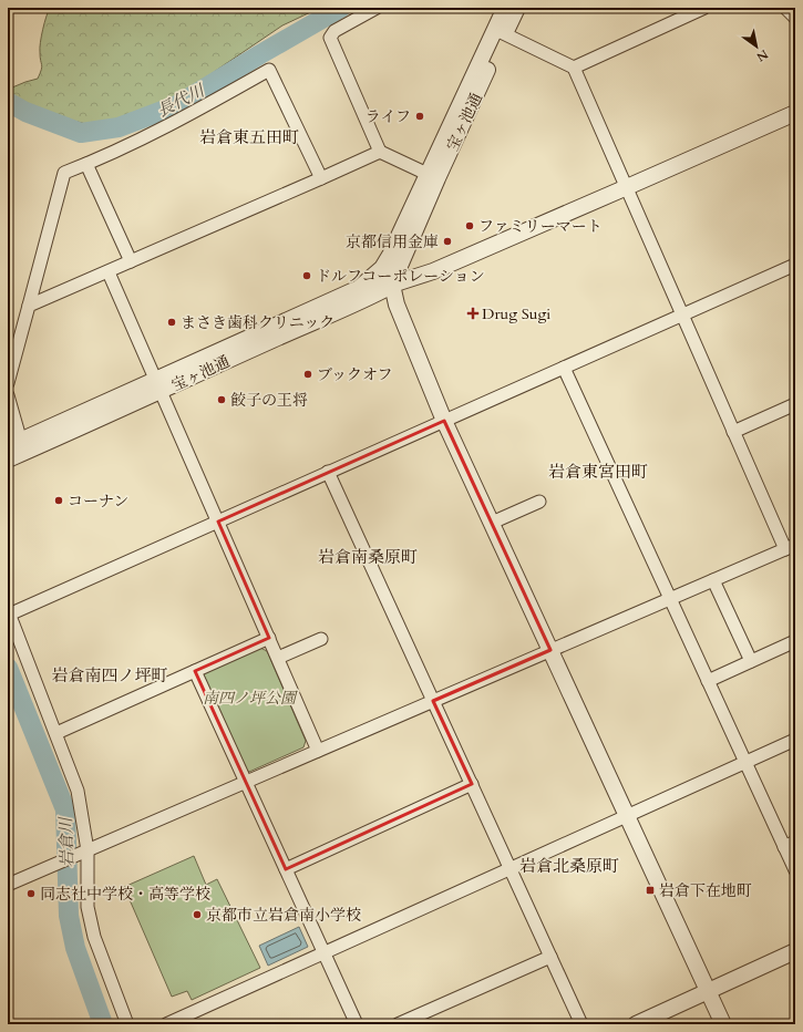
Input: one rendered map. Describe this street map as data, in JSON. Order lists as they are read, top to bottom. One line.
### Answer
{"streets":{"street":["宝ヶ池通"]},"districts":["岩倉東五田町","岩倉東宮田町","岩倉南桑原町","岩倉南四ノ坪町","岩倉北桑原町"],"water":["長代川","岩倉川"],"parks":["南四ノ坪公園"],"places":{"other":["ライフ","ファミリーマート","京都信用金庫","ドルフコーポレーション","まさき歯科クリニック","ブックオフ","餃子の王将","コーナン","同志社中学校・高等学校","京都市立岩倉南小学校"],"health":["Drug Sugi"],"transit":["岩倉下在地町"]},"north":"bottom right"}
